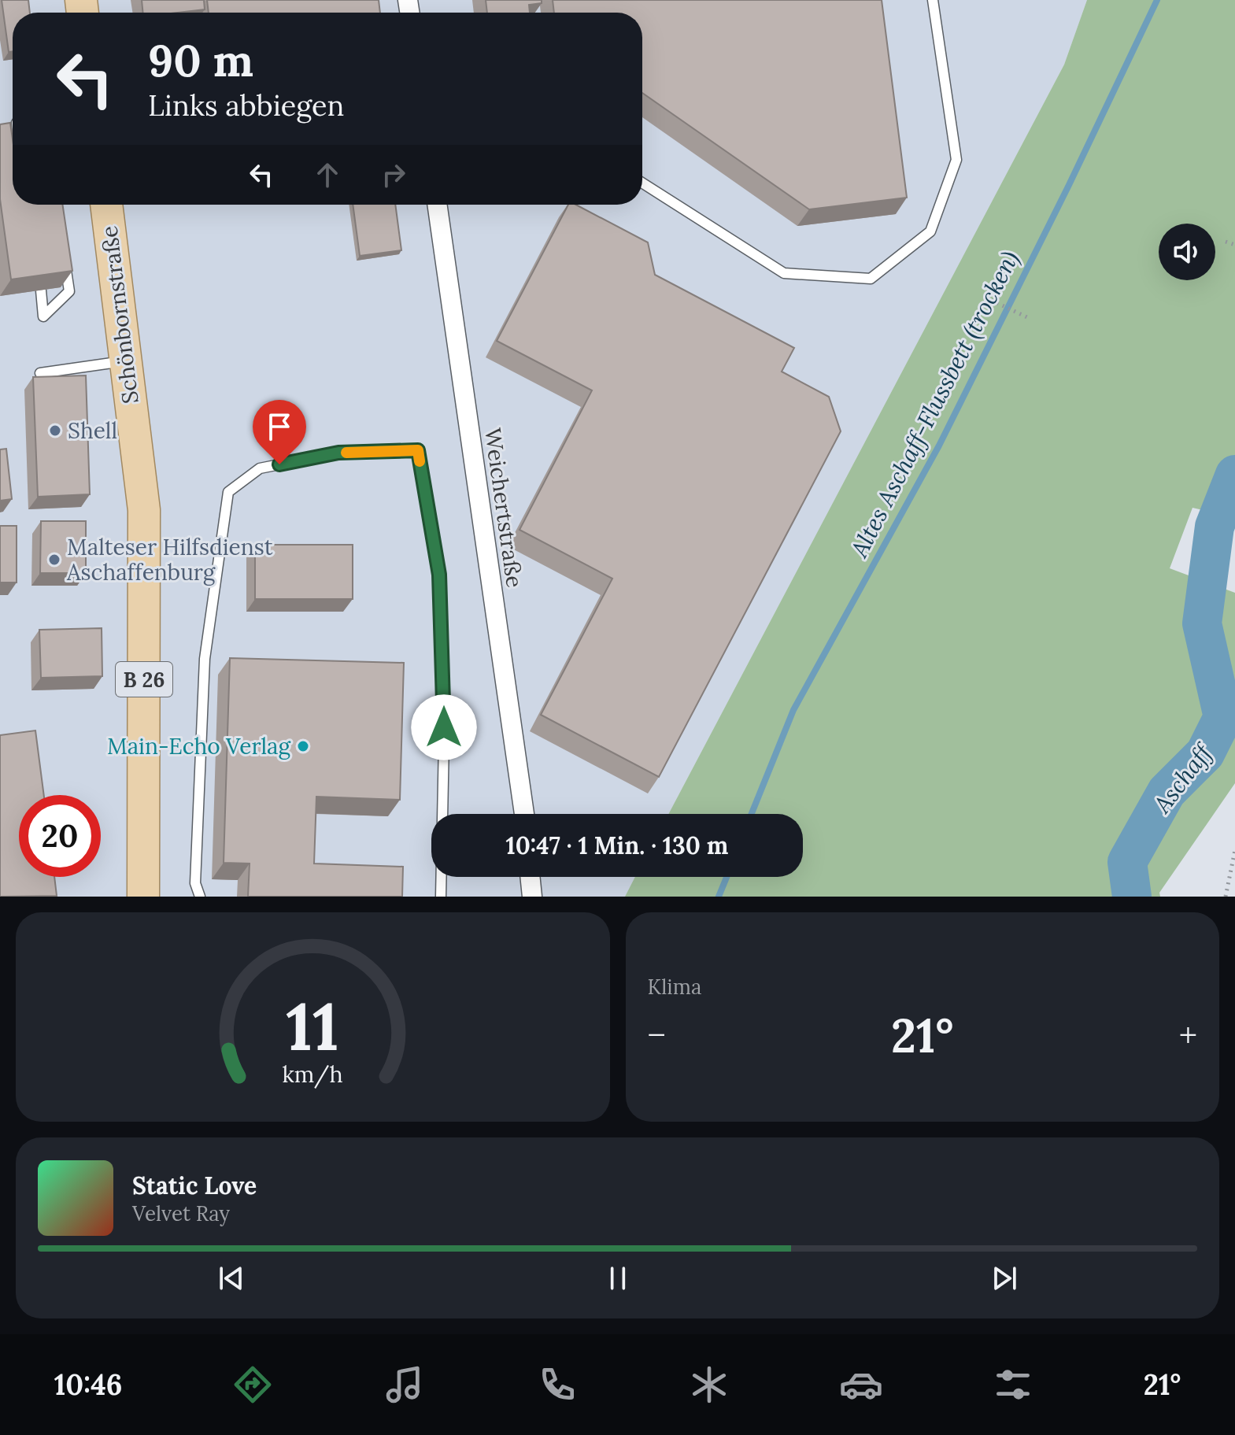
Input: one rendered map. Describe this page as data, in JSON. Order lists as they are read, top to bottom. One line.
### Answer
{"streets":{"main road":["Schönbornstraße","B 26"],"street":["Weichertstraße"]},"water":["Altes Aschaff-Flussbett (trocken)","Aschaff"],"places":["Shell","Malteser Hilfsdienst Aschaffenburg","Main-Echo Verlag"],"page":{"turn":["90 m","Links abbiegen"],"limit":"20","trip":"10:47 · 1 Min. · 130 m","tile":"Klima","heat":["−","21°","+"],"song":["Static Love","Velvet Ray"],"tabs":["10:46","21°"],"gauge":["11","km/h"]}}
